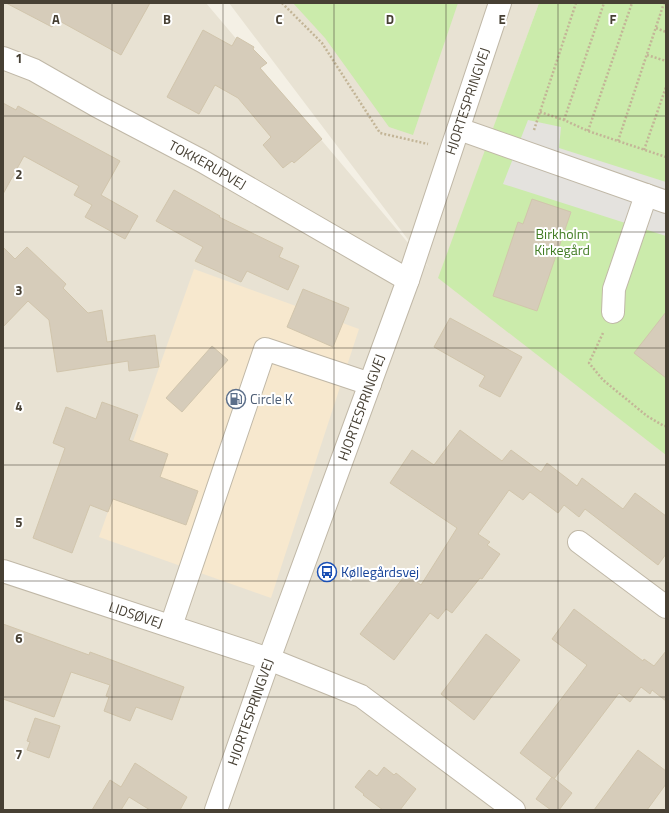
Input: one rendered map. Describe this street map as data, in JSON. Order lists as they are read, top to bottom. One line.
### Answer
{"streets":{"street":["HJORTESPRINGVEJ","TOKKERUPVEJ","LIDSØVEJ"]},"crossings":[["HJORTESPRINGVEJ","TOKKERUPVEJ"],["HJORTESPRINGVEJ","LIDSØVEJ"]],"parks":["Birkholm Kirkegård"],"places":{"fuel station":["Circle K"],"bus stop":["Køllegårdsvej"]},"grid":{"columns":["A","B","C","D","E","F"],"rows":["1","2","3","4","5","6","7"]}}
